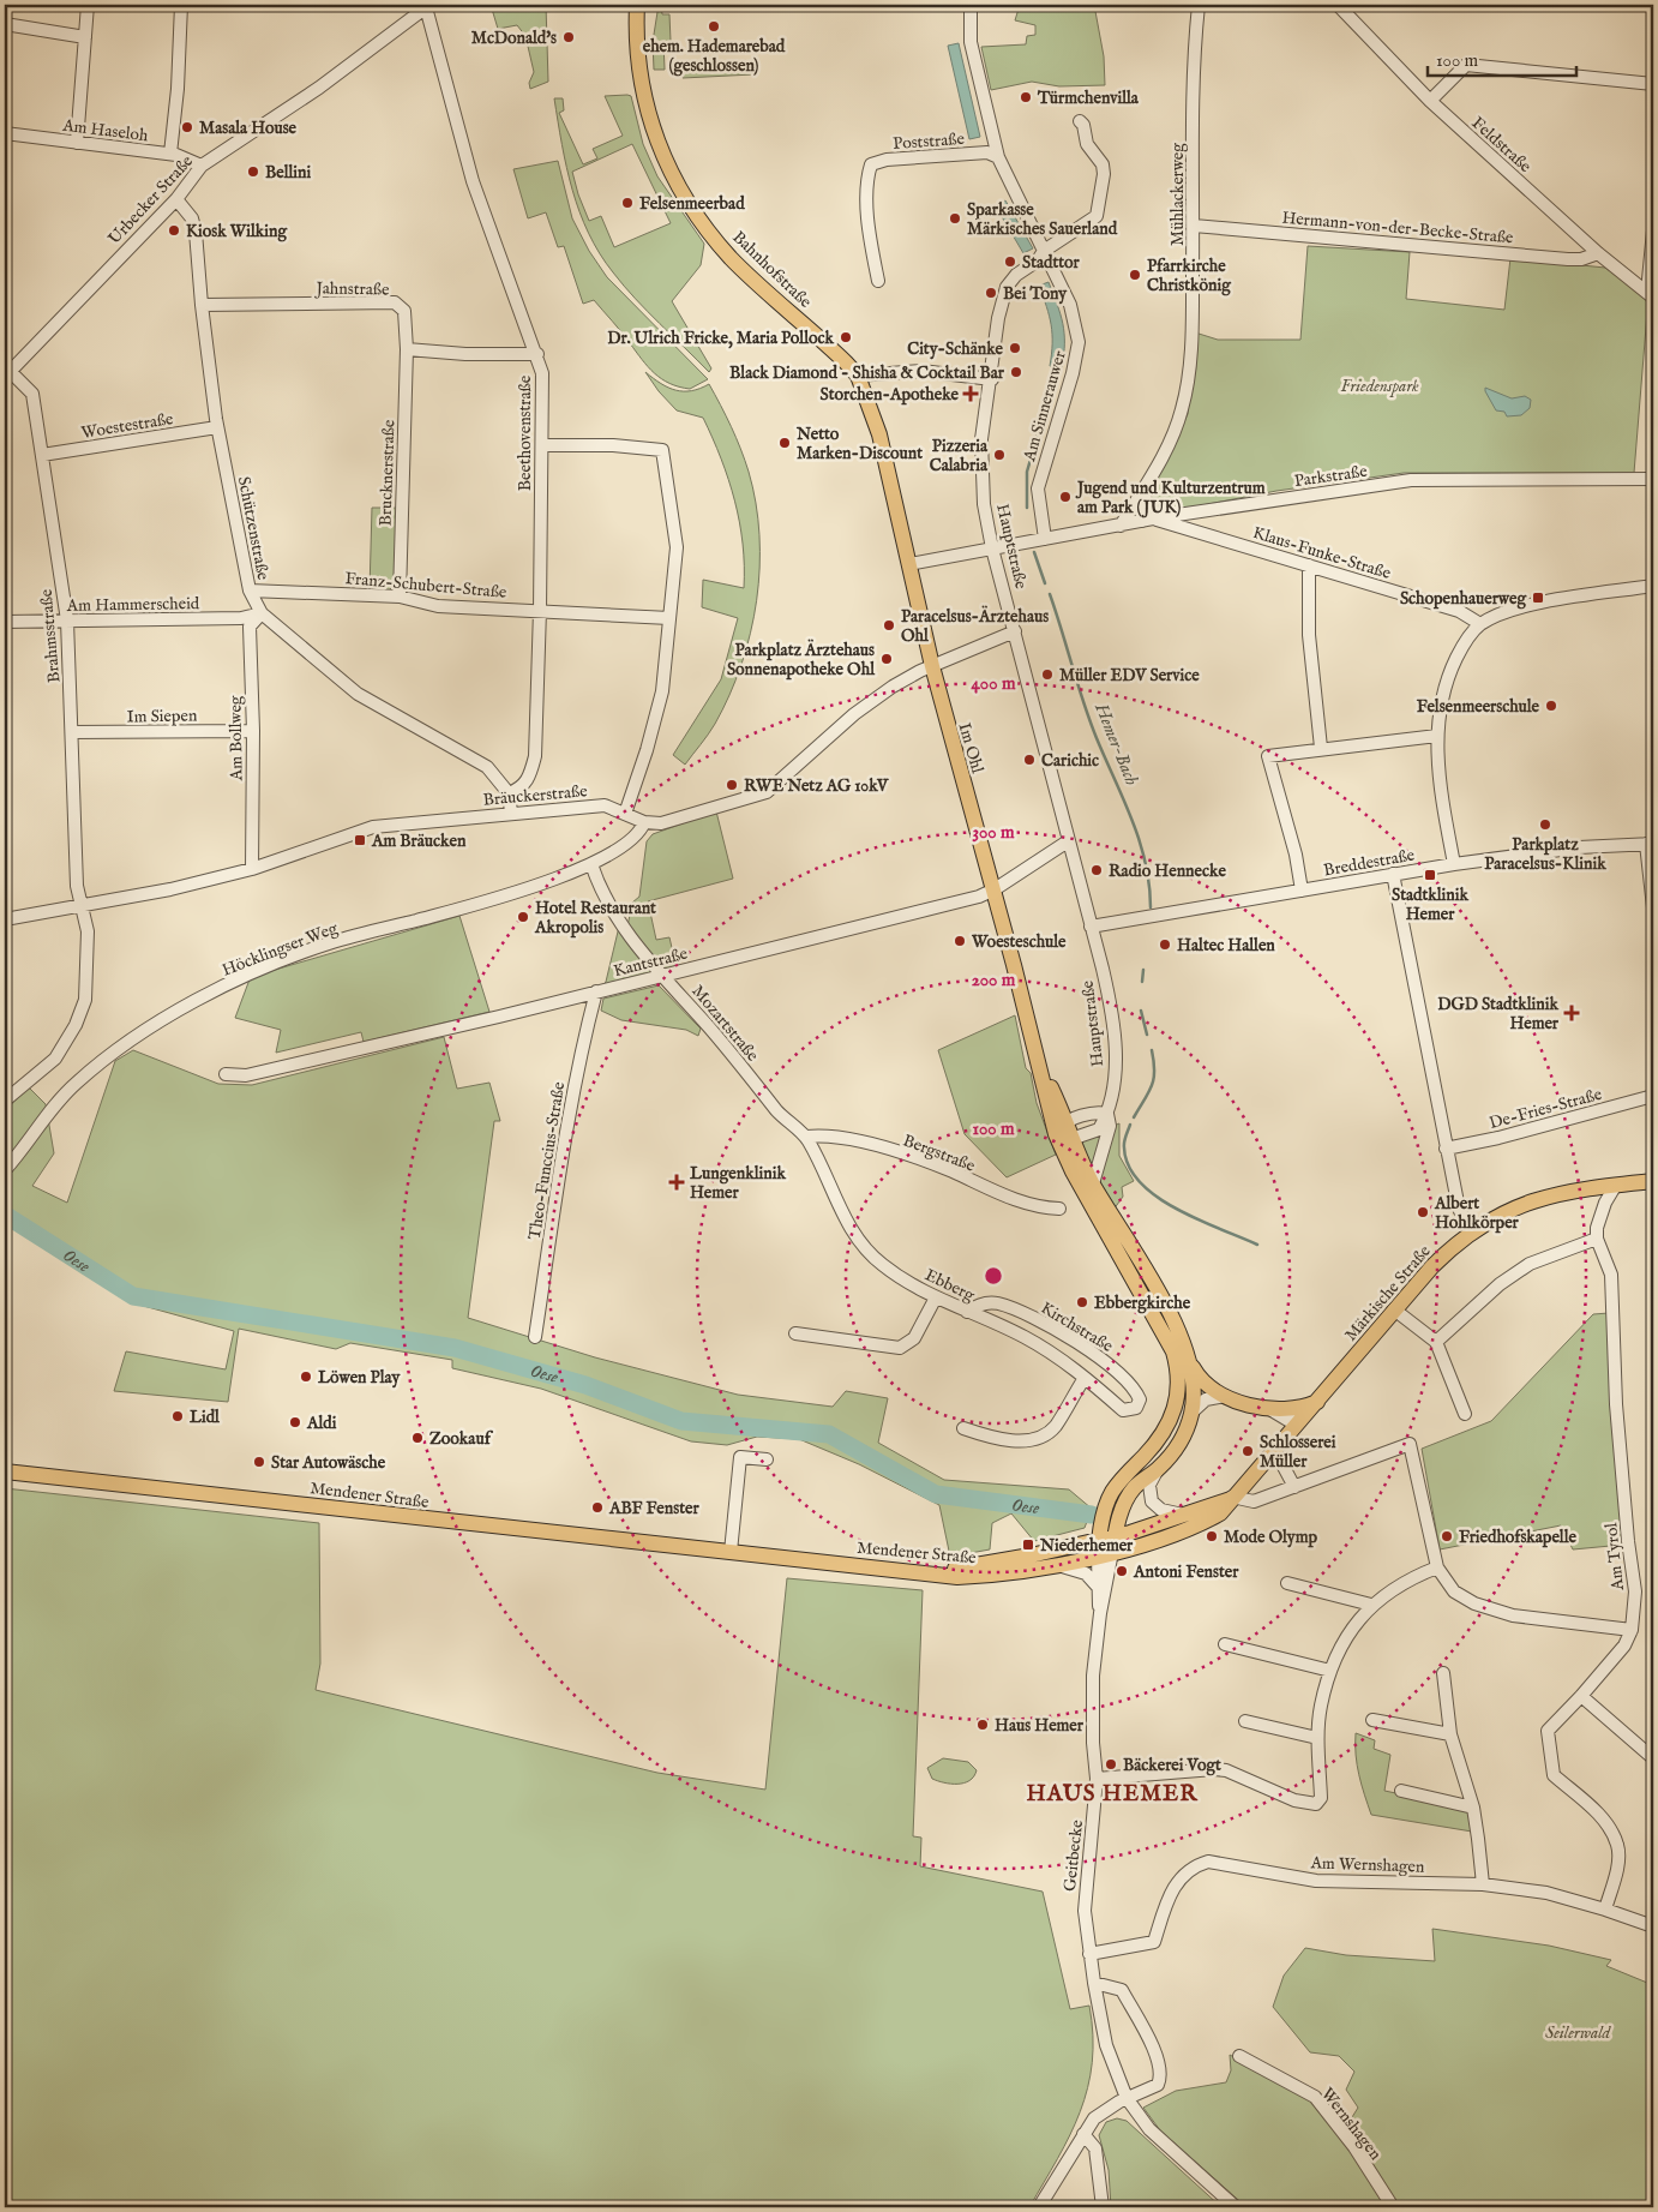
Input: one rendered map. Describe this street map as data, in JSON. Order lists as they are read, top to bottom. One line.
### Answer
{"streets":{"main road":["Bahnhofstraße","Im Ohl","Märkische Straße","Mendener Straße"],"street":["Am Haseloh","Poststraße","Feldstraße","Mühlackerweg","Urbecker Straße","Hermann-von-der-Becke-Straße","Jahnstraße","Am Sinnerauwer","Woestestraße","Beethovenstraße","Brucknerstraße","Parkstraße","Schützenstraße","Hauptstraße","Klaus-Funke-Straße","Franz-Schubert-Straße","Am Hammerscheid","Brahmsstraße","Im Siepen","Am Bollweg","Bräuckerstraße","Breddestraße","Höcklingser Weg","Kantstraße","Mozartstraße","De-Fries-Straße","Bergstraße","Theo-Funccius-Straße","Ebberg","Kirchstraße","Am Tyrol","Geitbecke","Am Wernshagen","Wernshagen"]},"crossings":[["Am Haseloh","Urbecker Straße"],["Feldstraße","Hermann-von-der-Becke-Straße"],["Mühlackerweg","Hermann-von-der-Becke-Straße"],["Mühlackerweg","Parkstraße"],["Mühlackerweg","Klaus-Funke-Straße"],["Urbecker Straße","Beethovenstraße"],["Urbecker Straße","Schützenstraße"],["Urbecker Straße","Brahmsstraße"],["Bahnhofstraße","Im Ohl"],["Jahnstraße","Brucknerstraße"],["Jahnstraße","Schützenstraße"],["Am Sinnerauwer","Parkstraße"],["Am Sinnerauwer","Hauptstraße"],["Woestestraße","Schützenstraße"],["Woestestraße","Brahmsstraße"],["Beethovenstraße","Schützenstraße"],["Beethovenstraße","Franz-Schubert-Straße"],["Brucknerstraße","Franz-Schubert-Straße"],["Parkstraße","Hauptstraße"],["Parkstraße","Klaus-Funke-Straße"],["Parkstraße","Im Ohl"],["Schützenstraße","Franz-Schubert-Straße"],["Schützenstraße","Am Hammerscheid"],["Schützenstraße","Am Bollweg"],["Hauptstraße","Bräuckerstraße"],["Hauptstraße","Breddestraße"],["Hauptstraße","Kantstraße"],["Am Hammerscheid","Brahmsstraße"],["Am Hammerscheid","Am Bollweg"],["Brahmsstraße","Im Siepen"],["Brahmsstraße","Bräuckerstraße"],["Im Siepen","Am Bollweg"],["Am Bollweg","Bräuckerstraße"],["Im Ohl","Bräuckerstraße"],["Im Ohl","Kantstraße"],["Bräuckerstraße","Höcklingser Weg"],["Höcklingser Weg","Mozartstraße"],["Kantstraße","Mozartstraße"],["Kantstraße","Theo-Funccius-Straße"],["Mozartstraße","Bergstraße"],["Mozartstraße","Ebberg"],["Bergstraße","Ebberg"],["Ebberg","Kirchstraße"],["Märkische Straße","Mendener Straße"],["Märkische Straße","Geitbecke"],["Mendener Straße","Geitbecke"],["Am Tyrol","Am Wernshagen"],["Geitbecke","Am Wernshagen"]],"districts":["HAUS HEMER"],"water":["Hemer-Bach","Oese"],"parks":["Friedenspark","Seilerwald"],"places":{"other":["ehem. Hademarebad (geschlossen)","McDonald's","Türmchenvilla","Masala House","Bellini","Felsenmeerbad","Sparkasse Märkisches Sauerland","Kiosk Wilking","Stadttor","Pfarrkirche Christkönig","Bei Tony","Dr. Ulrich Fricke, Maria Pollock","City-Schänke","Black Diamond - Shisha & Cocktail Bar","Netto Marken-Discount","Pizzeria Calabria","Jugend und Kulturzentrum am Park (JUK)","Paracelsus-Ärztehaus Ohl","Parkplatz Ärztehaus Sonnenapotheke Ohl","Müller EDV Service","Felsenmeerschule","Carichic","RWE Netz AG 10kV","Parkplatz Paracelsus-Klinik","Radio Hennecke","Hotel Restaurant Akropolis","Woesteschule","Haltec Hallen","Albert Hohlkörper","Ebbergkirche","Löwen Play","Lidl","Aldi","Zookauf","Schlosserei Müller","Star Autowäsche","ABF Fenster","Mode Olymp","Friedhofskapelle","Antoni Fenster","Haus Hemer","Bäckerei Vogt"],"health":["Storchen-Apotheke","DGD Stadtklinik Hemer","Lungenklinik Hemer"],"transit":["Schopenhauerweg","Am Bräucken","Stadtklinik Hemer","Niederhemer"]},"scale_bar":"100 m","rings":["400 m","300 m","200 m","100 m"]}
